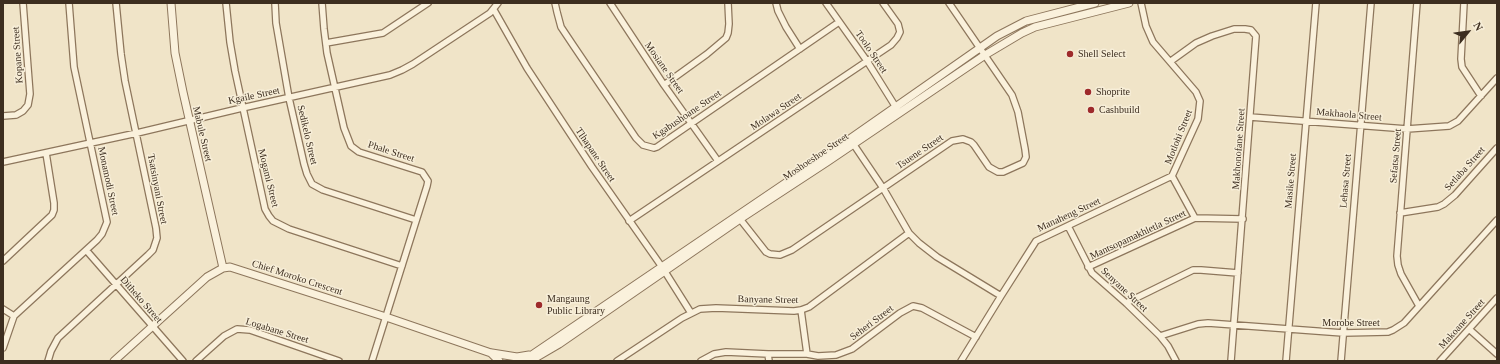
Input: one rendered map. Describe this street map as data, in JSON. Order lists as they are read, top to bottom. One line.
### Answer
{"streets":{"street":["Toolo Street","Kopane Street","Mosiane Street","Kgaile Street","Molawa Street","Kgabushoane Street","Makhaola Street","Mabule Street","Sedikelo Street","Motlohi Street","Makhonofane Street","Phale Street","Tsuene Street","Tlhapane Street","Sefatsa Street","Moshoeshoe Street","Setlaba Street","Mogami Street","Monamodi Street","Masike Street","Lehasa Street","Tsatsinyani Street","Manaheng Street","Mantsopamakhletla Street","Chief Moroko Crescent","Senyane Street","Ditheko Street","Banyane Street","Seheri Street","Morobe Street","Makoane Street","Logabane Street"]},"crossings":[["Toolo Street","Molawa Street"],["Toolo Street","Kgabushoane Street"],["Toolo Street","Moshoeshoe Street"],["Mosiane Street","Molawa Street"],["Mosiane Street","Kgabushoane Street"],["Kgaile Street","Mabule Street"],["Kgaile Street","Sedikelo Street"],["Kgaile Street","Phale Street"],["Kgaile Street","Tlhapane Street"],["Kgaile Street","Mogami Street"],["Kgaile Street","Monamodi Street"],["Kgaile Street","Tsatsinyani Street"],["Molawa Street","Tlhapane Street"],["Makhaola Street","Makhonofane Street"],["Makhaola Street","Sefatsa Street"],["Makhaola Street","Masike Street"],["Makhaola Street","Lehasa Street"],["Mabule Street","Chief Moroko Crescent"],["Sedikelo Street","Phale Street"],["Motlohi Street","Makhonofane Street"],["Motlohi Street","Manaheng Street"],["Motlohi Street","Mantsopamakhletla Street"],["Makhonofane Street","Mantsopamakhletla Street"],["Makhonofane Street","Morobe Street"],["Phale Street","Mogami Street"],["Phale Street","Chief Moroko Crescent"],["Tsuene Street","Moshoeshoe Street"],["Tlhapane Street","Moshoeshoe Street"],["Tlhapane Street","Banyane Street"],["Sefatsa Street","Setlaba Street"],["Sefatsa Street","Morobe Street"],["Monamodi Street","Ditheko Street"],["Masike Street","Morobe Street"],["Lehasa Street","Morobe Street"],["Tsatsinyani Street","Ditheko Street"],["Manaheng Street","Senyane Street"],["Manaheng Street","Seheri Street"],["Mantsopamakhletla Street","Senyane Street"],["Senyane Street","Morobe Street"]],"places":["Shell Select","Shoprite","Cashbuild","Mangaung Public Library"],"north":"top right"}
